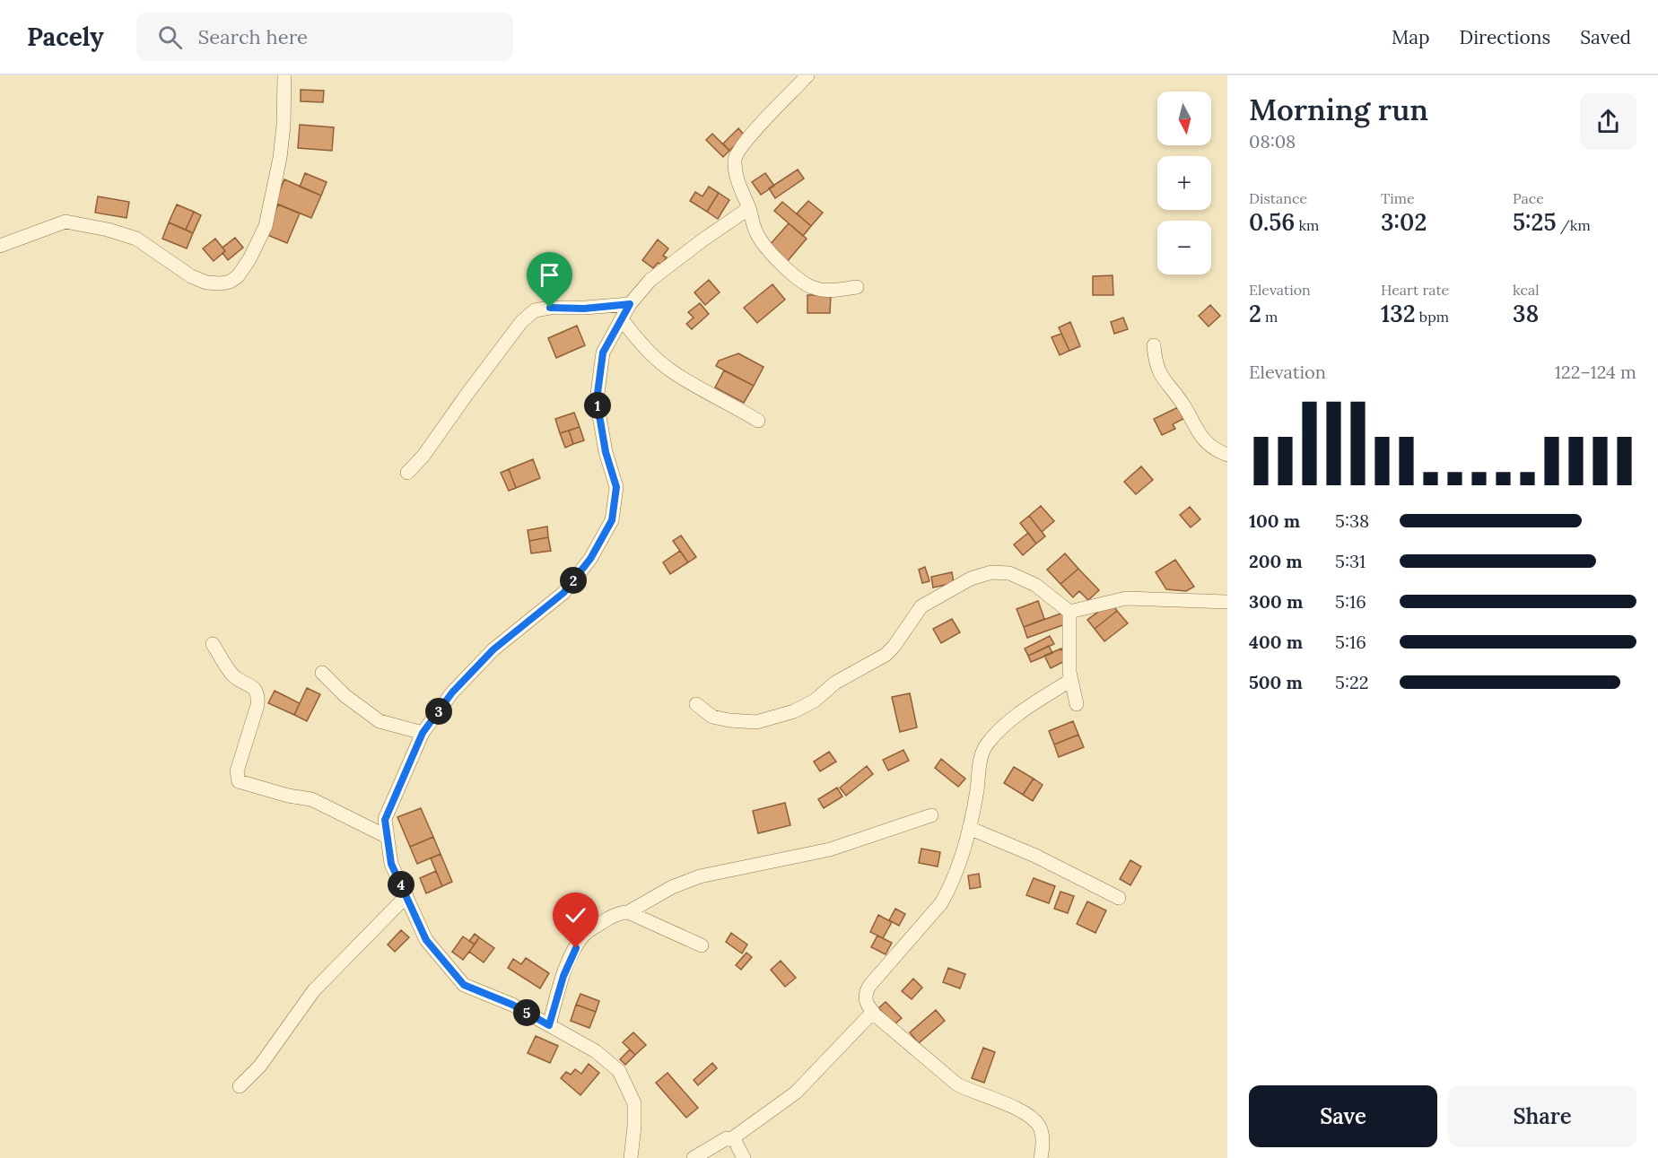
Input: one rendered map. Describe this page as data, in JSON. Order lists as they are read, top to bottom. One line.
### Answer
{"north":"bottom","page":{"header":"Pacely","search":"Search here","nav":["Map","Directions","Saved"],"heading":["Morning run","08:08"],"map_buttons":["+","−"],"stats":[["Distance","0.56 km"],["Time","3:02"],["Pace","5:25 /km"],["Elevation","2 m"],["Heart rate","132 bpm"],["kcal","38"]],"chart":["Elevation","122–124 m"],"pins":["1","2","3","4","5"],"list":[{"name":"100 m","note":"5:38"},{"name":"200 m","note":"5:31"},{"name":"300 m","note":"5:16"},{"name":"400 m","note":"5:16"},{"name":"500 m","note":"5:22"}],"buttons":["Save","Share"]}}
